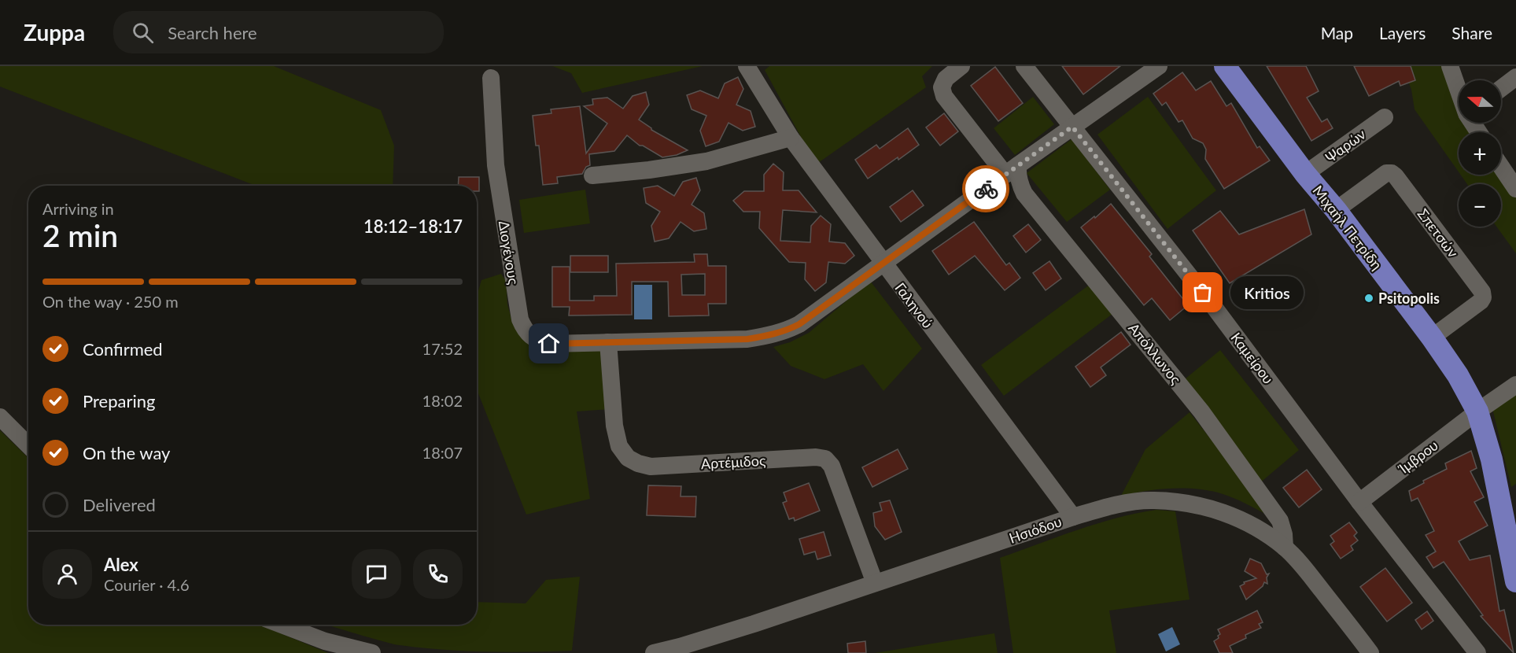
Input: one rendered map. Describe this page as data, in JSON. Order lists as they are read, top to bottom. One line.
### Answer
{"streets":{"main road":["Μιχαήλ Πετρίδη"],"street":["Ψαρών","Σπετσών","Διογένους","Γαληνού","Απόλλωνος","Καμείρου","Ίμβρου","Αρτέμιδος","Ησιόδου"]},"crossings":[["Ψαρών","Μιχαήλ Πετρίδη"],["Μιχαήλ Πετρίδη","Σπετσών"],["Μιχαήλ Πετρίδη","Ίμβρου"],["Διογένους","Αρτέμιδος"],["Γαληνού","Ησιόδου"],["Απόλλωνος","Ησιόδου"],["Καμείρου","Ίμβρου"],["Αρτέμιδος","Ησιόδου"]],"places":["Kritios","Psitopolis"],"north":"left","page":{"header":"Zuppa","search":"Search here","nav":["Map","Layers","Share"],"map_buttons":["+","−"],"heading":["2 min","Arriving in","18:12–18:17"],"panel":["Alex","Courier · 4.6"],"bar":"On the way · 250 m","bubble":"Kritios","list":[["Confirmed","17:52"],["Preparing","18:02"],["On the way","18:07"],"Delivered"]}}
